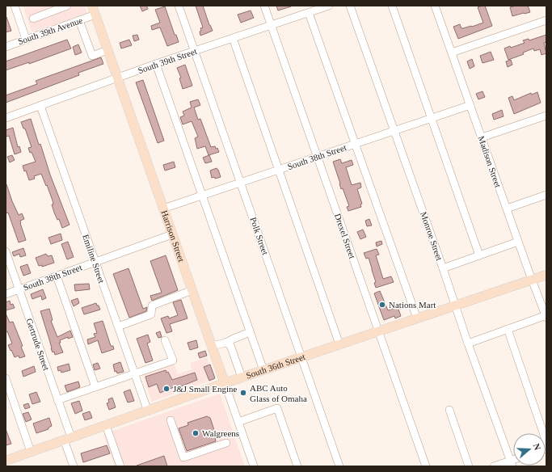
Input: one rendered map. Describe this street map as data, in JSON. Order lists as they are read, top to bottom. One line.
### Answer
{"streets":{"main road":["Harrison Street","South 36th Street"],"street":["South 39th Avenue","South 39th Street","South 38th Street","Madison Street","Polk Street","Drexel Street","Monroe Street","Emiline Street","Gertrude Street"]},"crossings":[["South 39th Avenue","Harrison Street"],["South 39th Street","Harrison Street"],["South 39th Street","Polk Street"],["South 39th Street","Drexel Street"],["South 39th Street","Emiline Street"],["South 38th Street","Madison Street"],["South 38th Street","Harrison Street"],["South 38th Street","Polk Street"],["South 38th Street","Drexel Street"],["South 38th Street","Monroe Street"],["South 38th Street","Emiline Street"],["South 38th Street","Gertrude Street"],["Madison Street","South 36th Street"],["Harrison Street","South 36th Street"],["Polk Street","South 36th Street"],["Drexel Street","South 36th Street"],["Monroe Street","South 36th Street"],["Emiline Street","South 36th Street"],["Gertrude Street","South 36th Street"]],"places":["Nations Mart","J&J Small Engine","ABC Auto Glass of Omaha","Walgreens"],"north":"right"}
